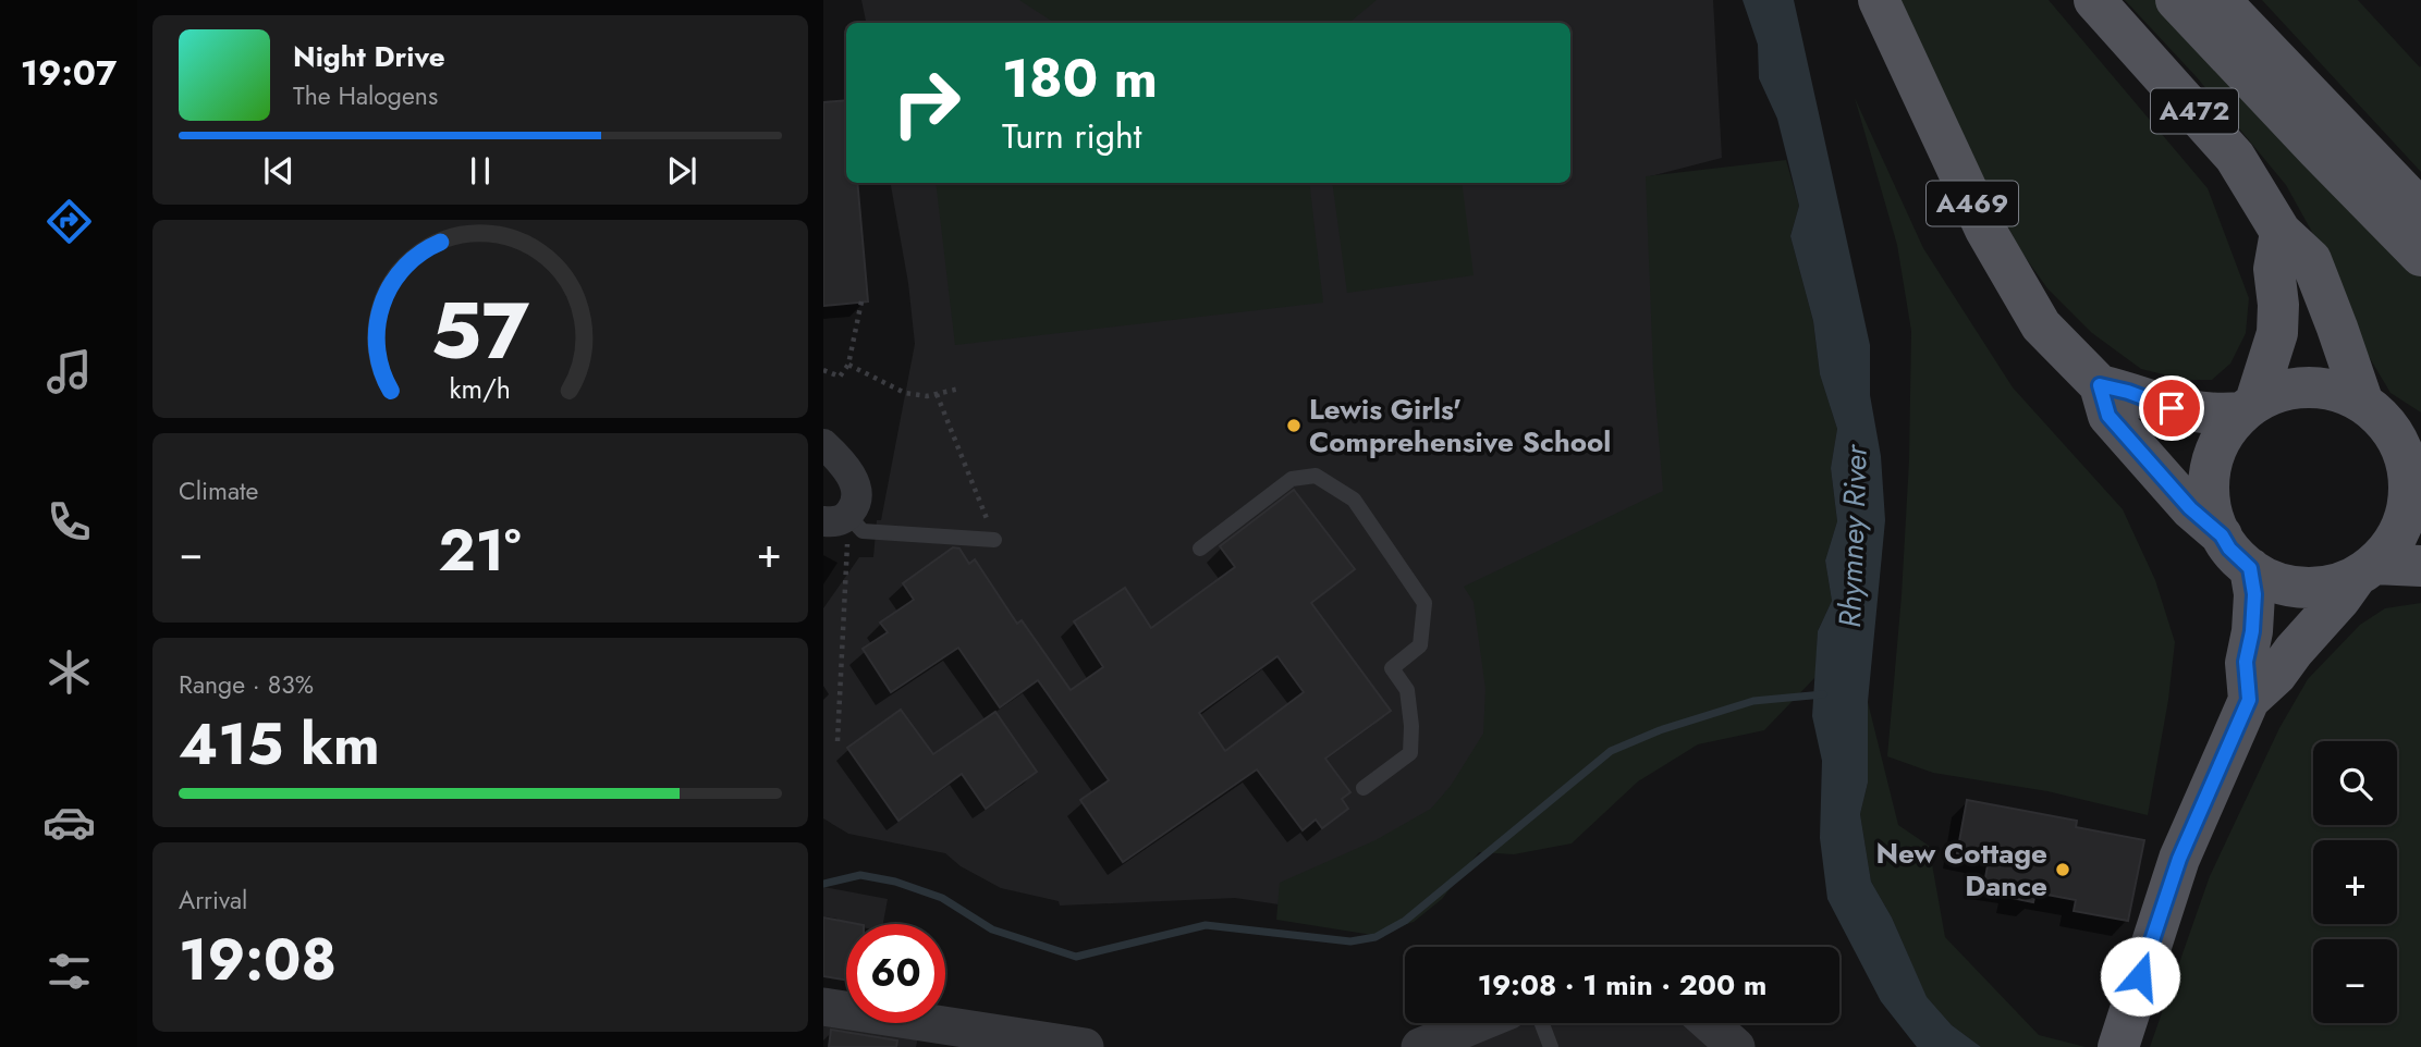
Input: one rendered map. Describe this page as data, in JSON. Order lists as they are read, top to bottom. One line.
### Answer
{"streets":{"main road":["A472","A469"]},"crossings":[["A472","A469"]],"water":["Rhymney River"],"places":["Lewis Girls' Comprehensive School","New Cottage Dance"],"page":{"tabs":"19:07","turn":["180 m","Turn right"],"song":["Night Drive","The Halogens"],"tile":["Climate",["Range · 83%","415 km"],["Arrival","19:08"]],"heat":["−","21°","+"],"map_buttons":["+","−"],"limit":"60","trip":"19:08 · 1 min · 200 m","gauge":["57","km/h"]}}
